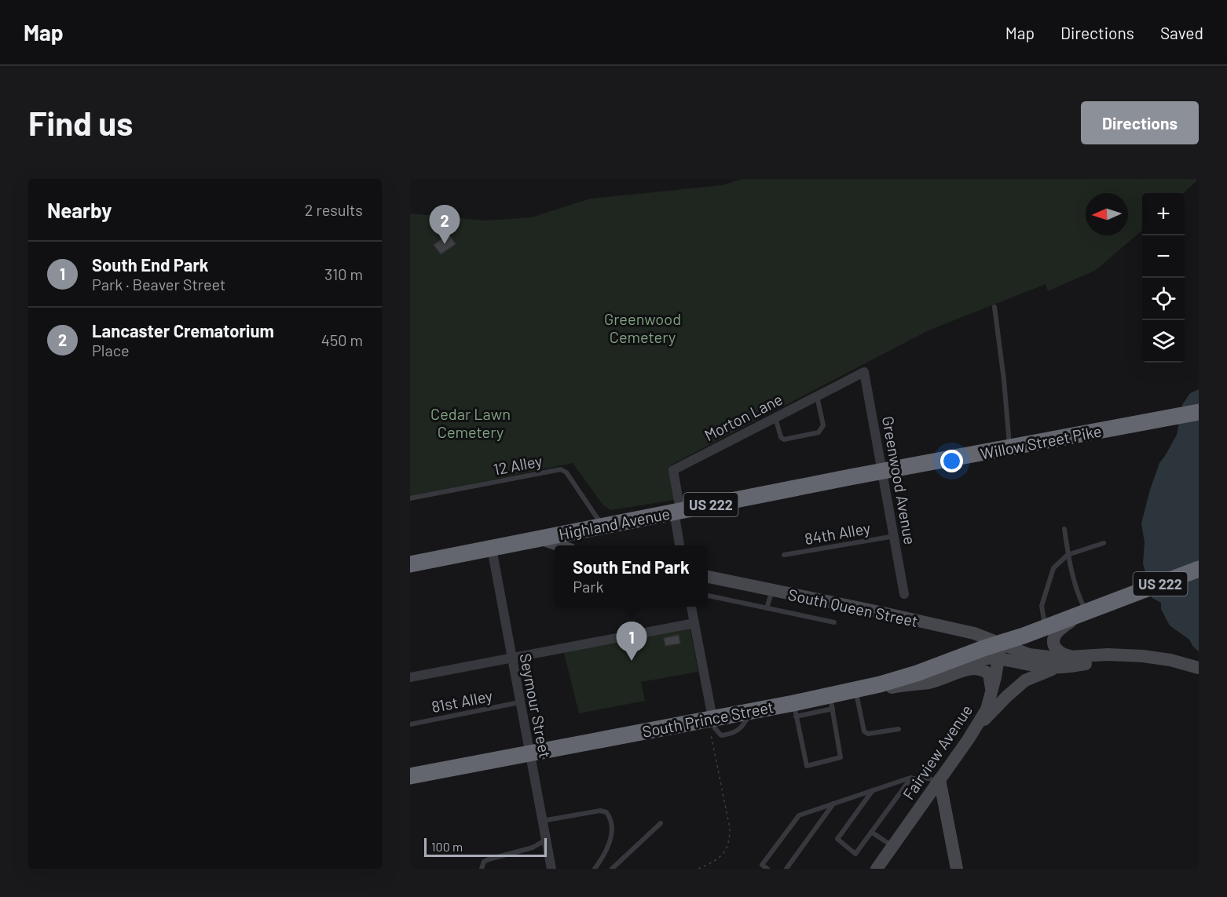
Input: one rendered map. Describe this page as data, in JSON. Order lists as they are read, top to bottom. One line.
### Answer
{"streets":{"highway":["Willow Street Pike","US 222","Highland Avenue","South Prince Street"],"main road":["South Queen Street","Fairview Avenue"],"street":["Morton Lane","Greenwood Avenue","Seymour Street"],"lane":["12 Alley","84th Alley","81st Alley"]},"crossings":[["Morton Lane","Greenwood Avenue"],["Morton Lane","Highland Avenue"],["Willow Street Pike","Greenwood Avenue"],["Willow Street Pike","Highland Avenue"],["12 Alley","Highland Avenue"],["Greenwood Avenue","Highland Avenue"],["Greenwood Avenue","84th Alley"],["US 222","Highland Avenue"],["US 222","South Queen Street"],["US 222","Seymour Street"],["US 222","South Prince Street"],["US 222","Fairview Avenue"],["South Queen Street","South Prince Street"],["South Queen Street","Fairview Avenue"],["81st Alley","Seymour Street"],["Seymour Street","South Prince Street"],["South Prince Street","Fairview Avenue"]],"parks":["Greenwood Cemetery","Cedar Lawn Cemetery"],"scale_bar":"100 m","north":"left","page":{"header":"Map","nav":["Map","Directions","Saved"],"buttons":"Directions","title":"Find us","heading":["Nearby","2 results"],"map_buttons":["+","−"],"pins":["2","1"],"list":[{"mark":"1","name":"South End Park","note":"Park · Beaver Street","value":"310 m"},{"mark":"2","name":"Lancaster Crematorium","note":"Place","value":"450 m"}],"popup":["South End Park","Park"],"scale":"100 m"}}
